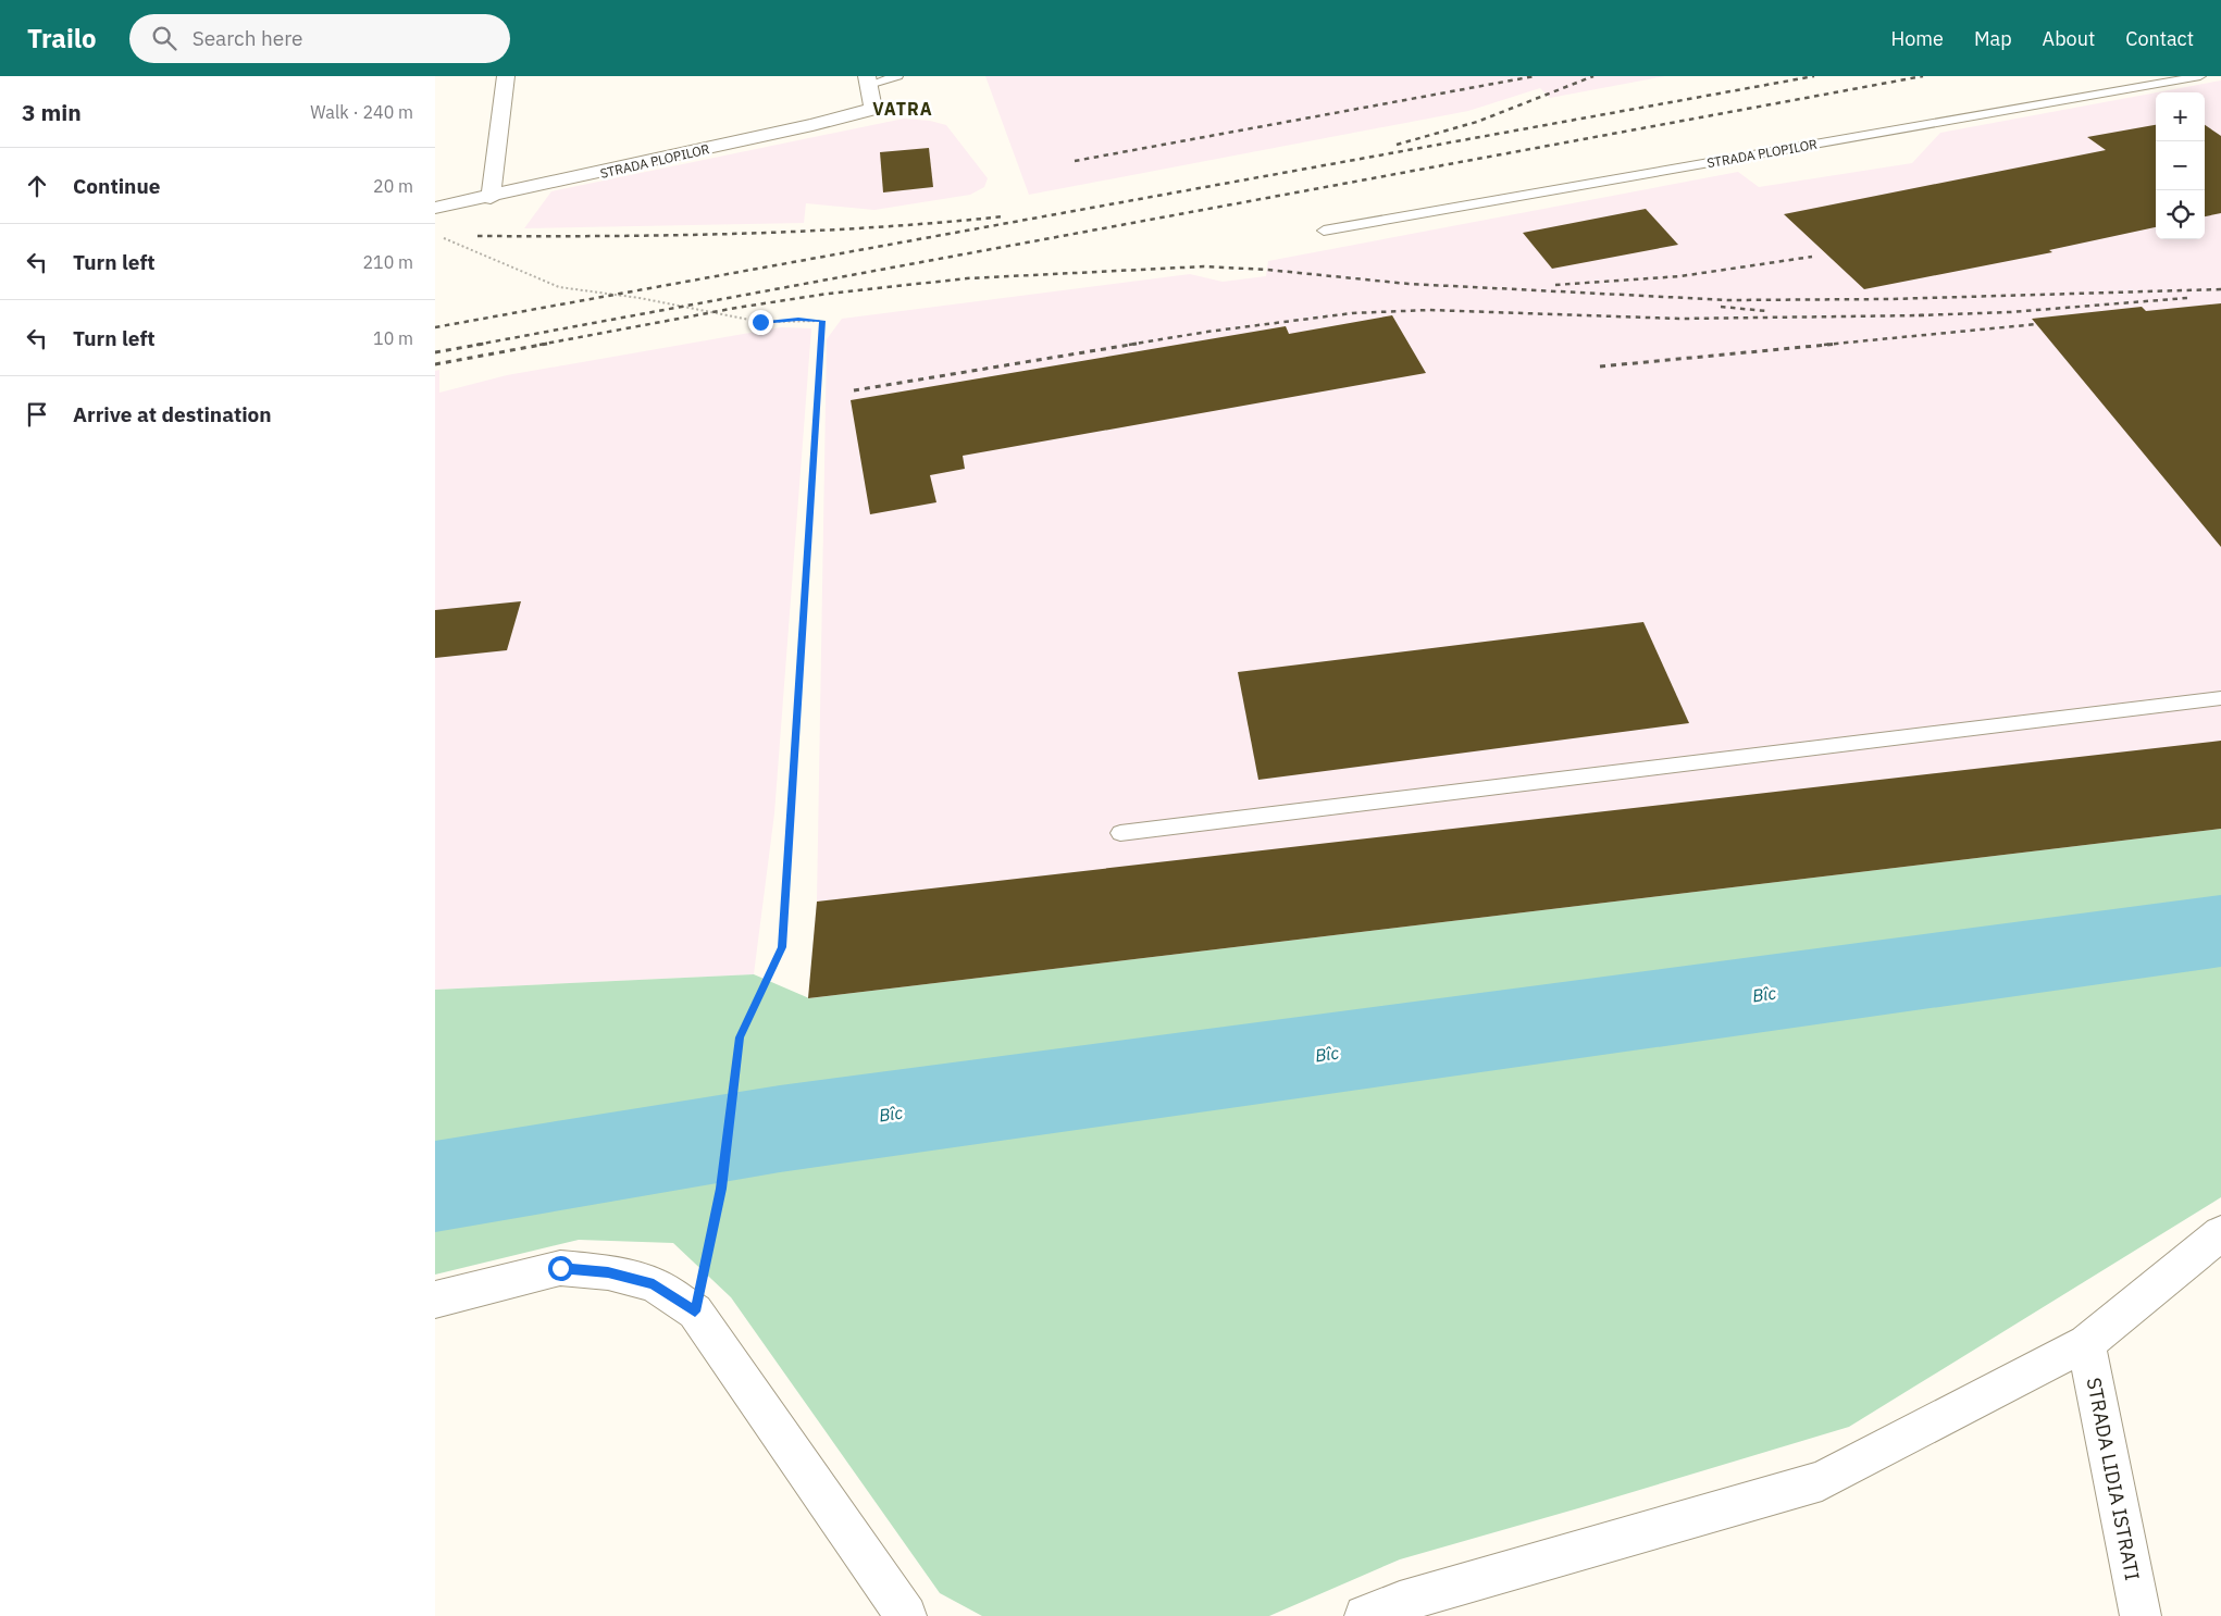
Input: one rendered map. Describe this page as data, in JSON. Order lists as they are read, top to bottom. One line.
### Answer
{"streets":{"street":["STRADA PLOPILOR","STRADA LIDIA ISTRATI"]},"districts":["VATRA"],"water":["Bîc"],"page":{"header":"Trailo","search":"Search here","nav":["Home","Map","About","Contact"],"heading":["3 min","Walk · 240 m"],"map_buttons":["+","−"],"list":[["Continue","20 m"],["Turn left","210 m"],["Turn left","10 m"],"Arrive at destination"]}}
